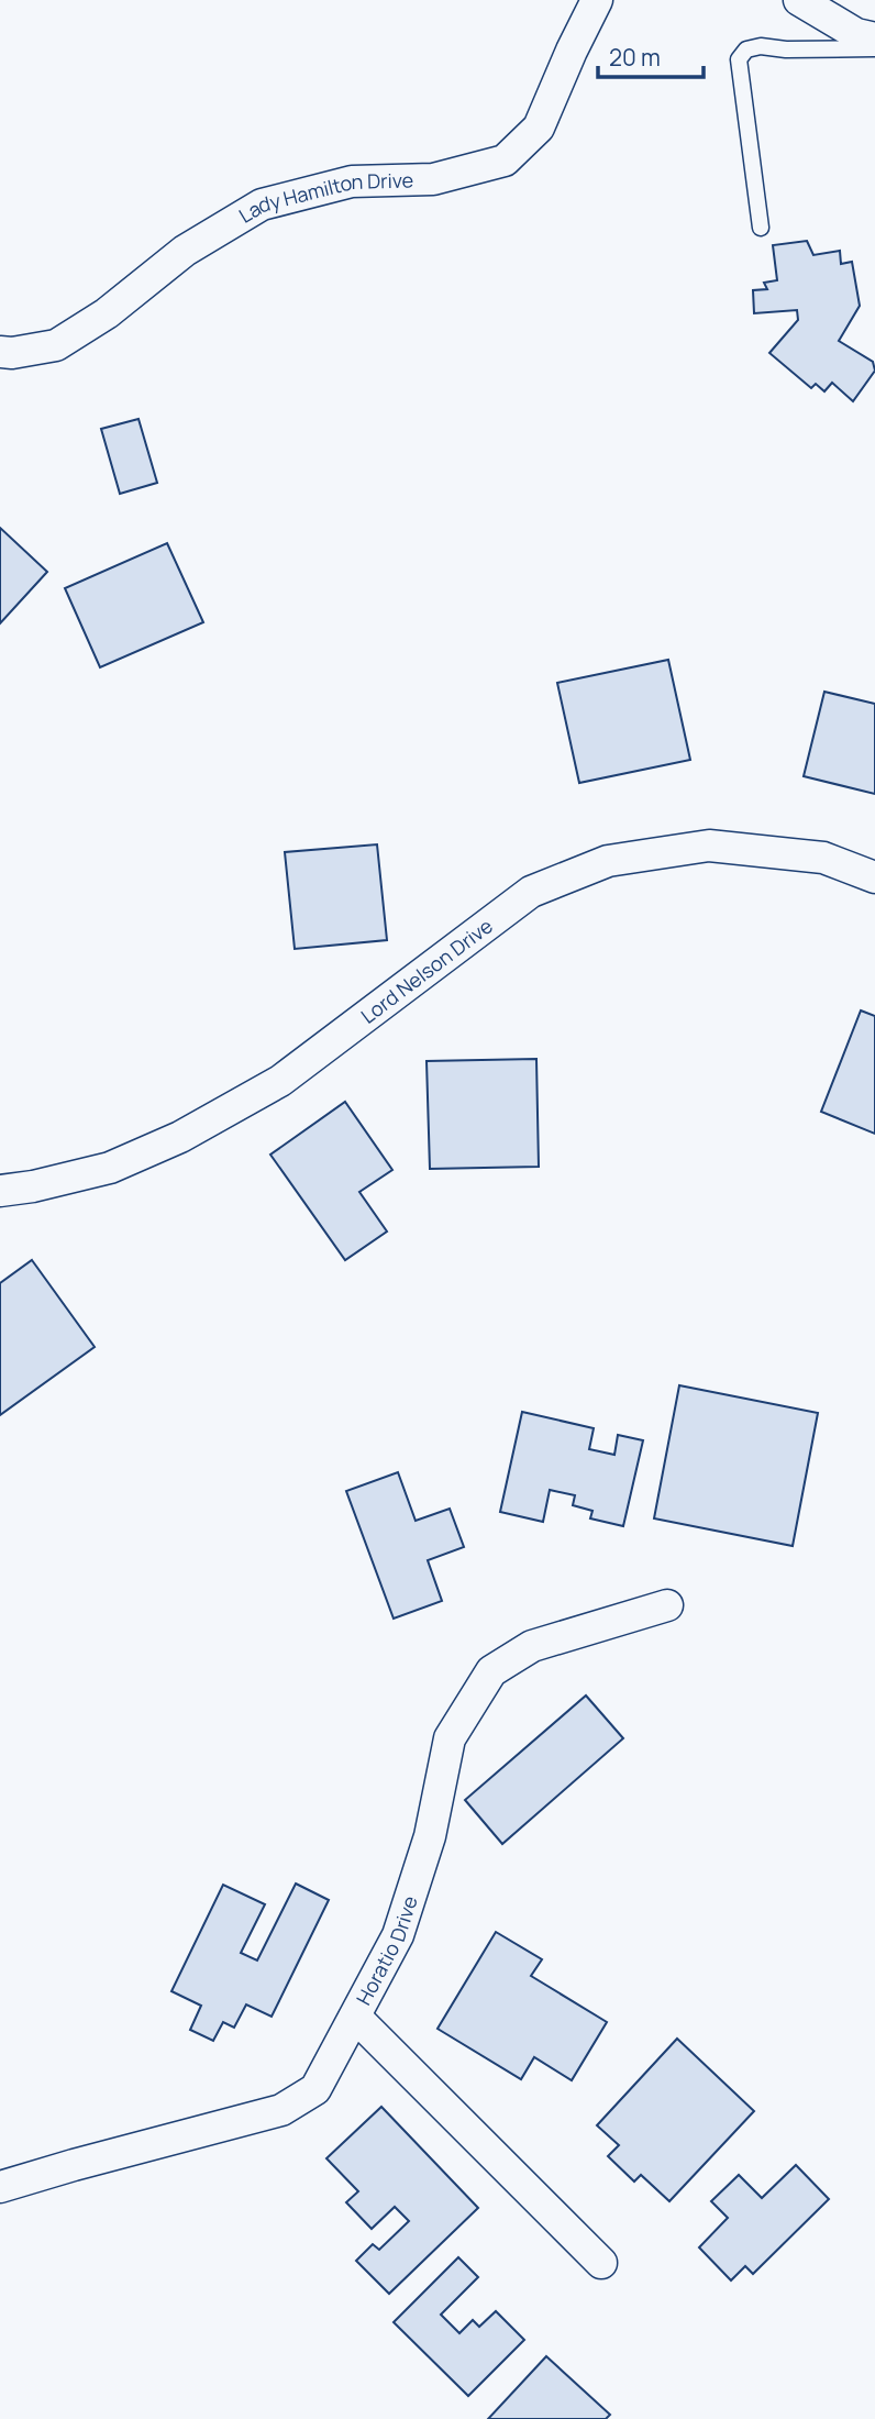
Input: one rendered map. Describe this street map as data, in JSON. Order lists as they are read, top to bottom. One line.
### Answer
{"streets":{"street":["Lady Hamilton Drive","Lord Nelson Drive","Horatio Drive"]},"scale_bar":"20 m"}
